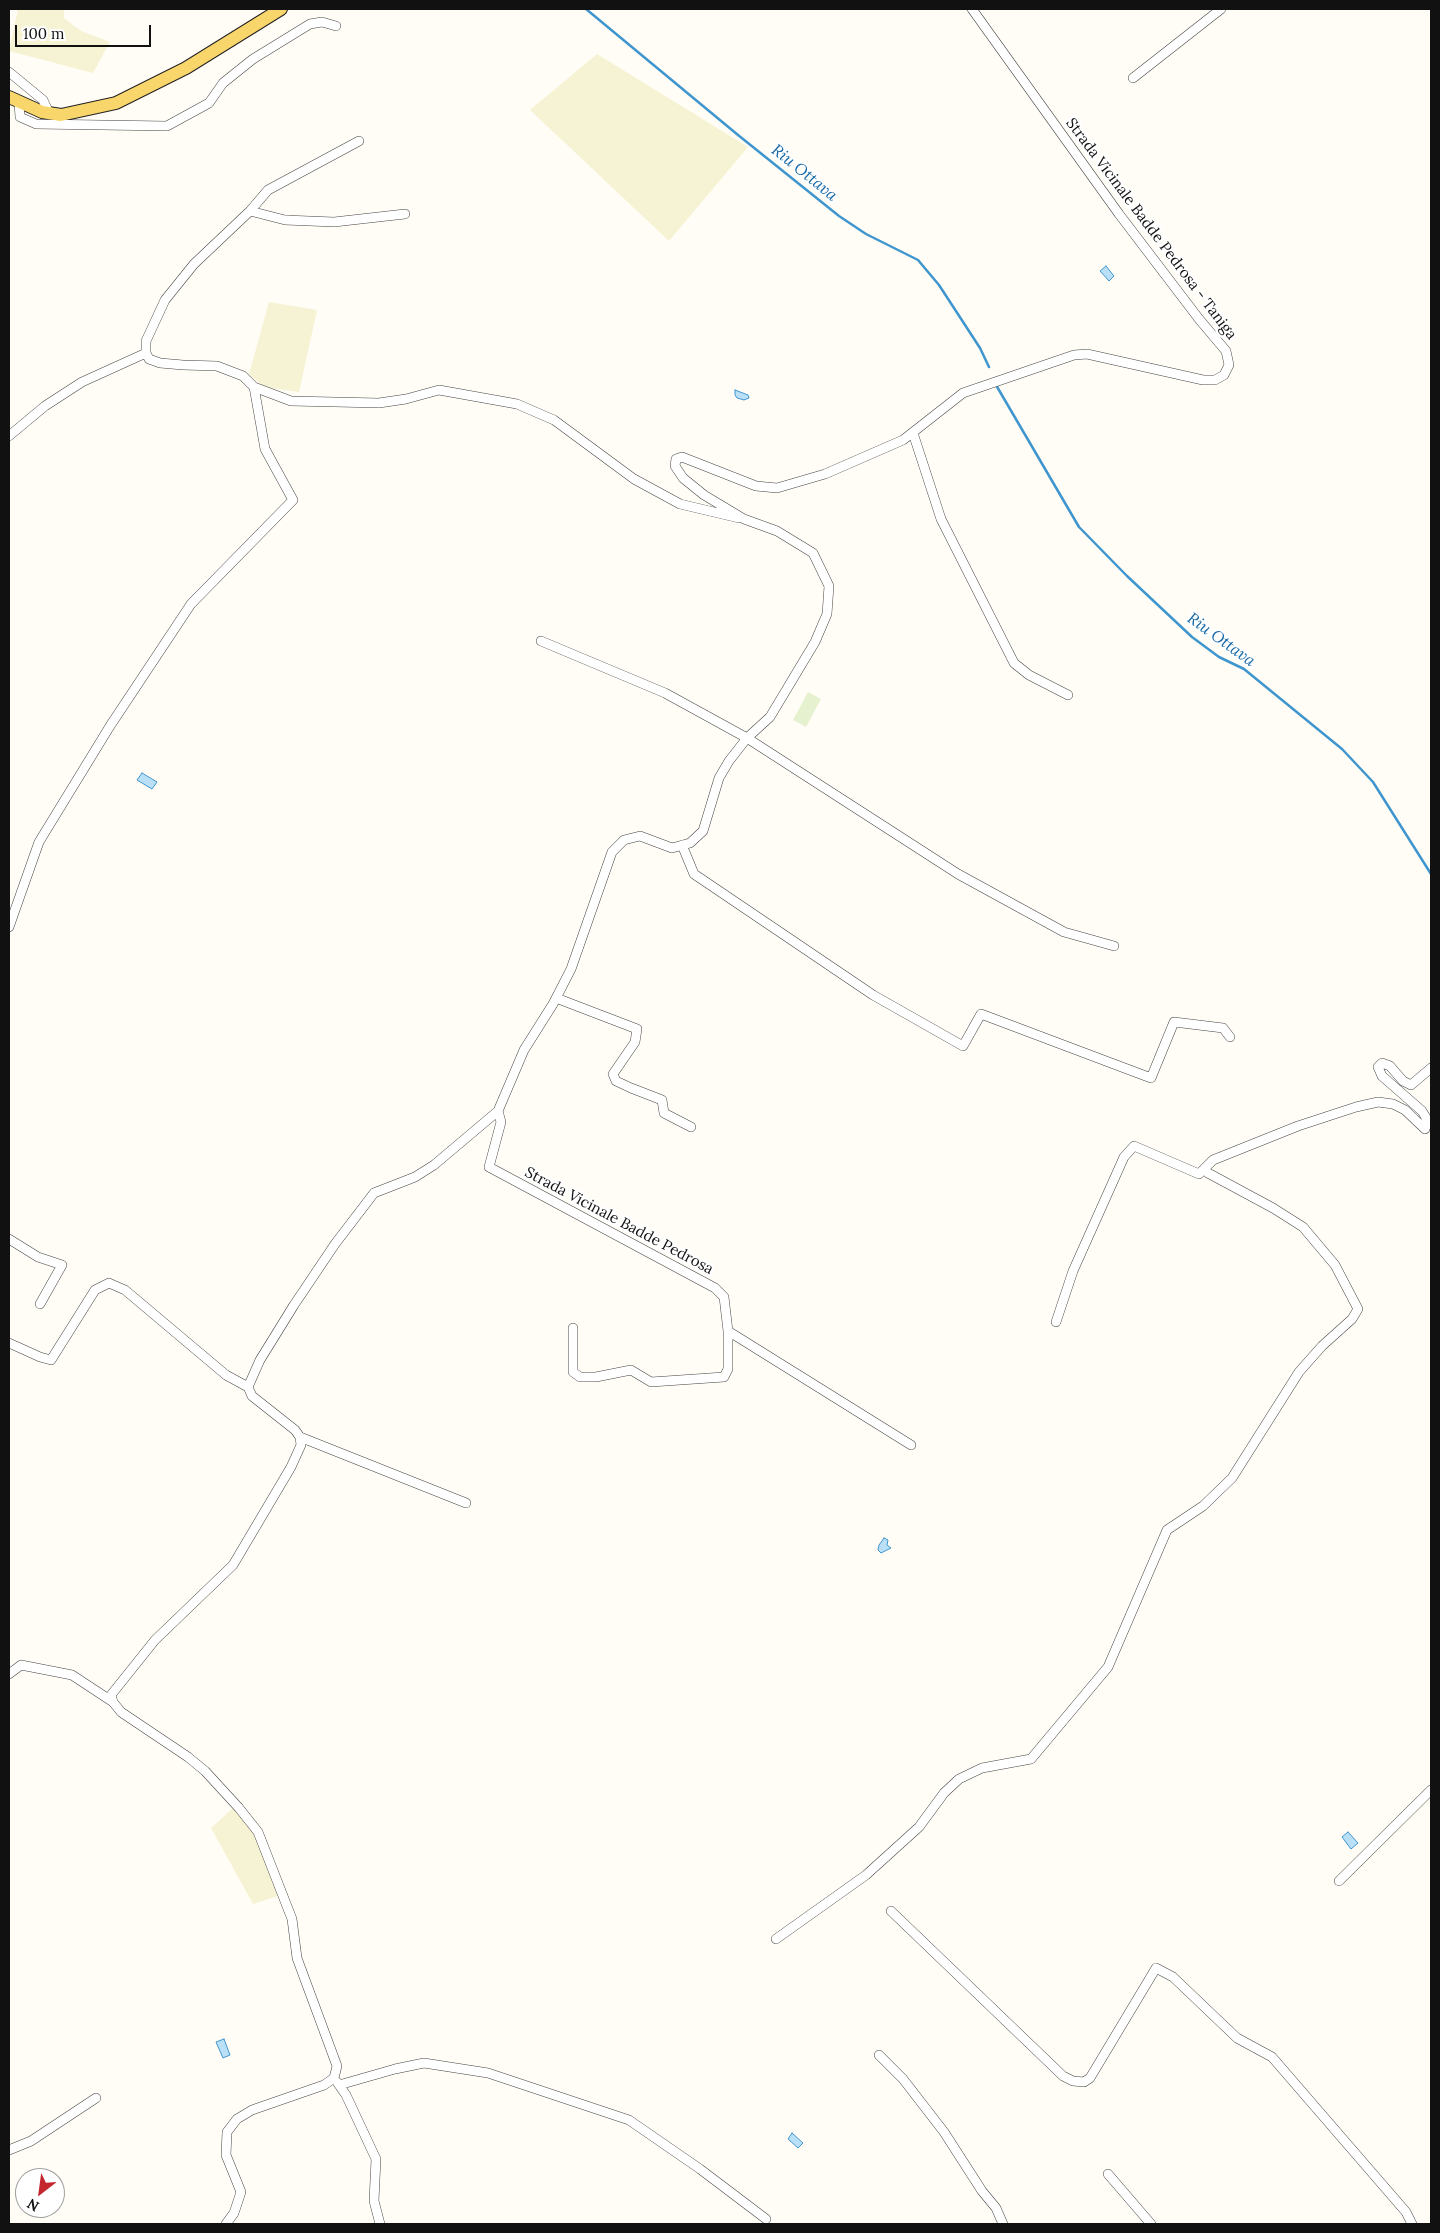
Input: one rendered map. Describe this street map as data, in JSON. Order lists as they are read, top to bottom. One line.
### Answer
{"streets":{"street":["Strada Vicinale Badde Pedrosa - Taniga","Strada Vicinale Badde Pedrosa"]},"water":["Riu Ottava"],"scale_bar":"100 m","north":"bottom left"}
